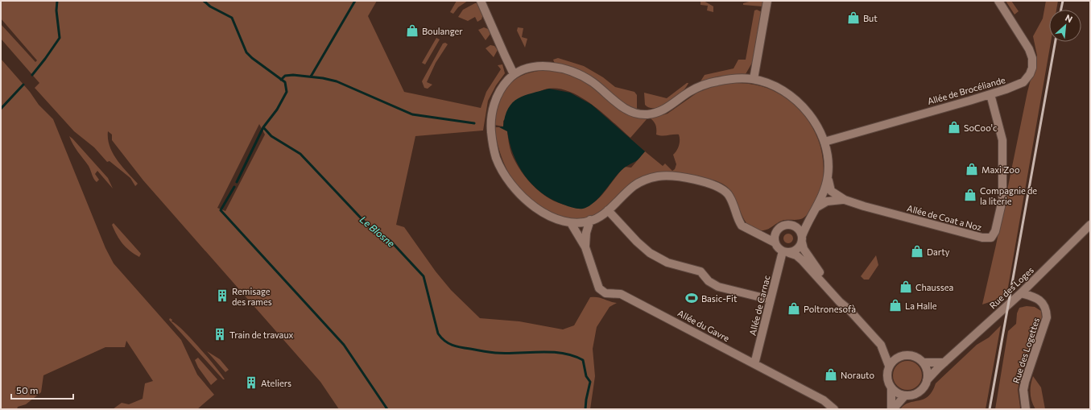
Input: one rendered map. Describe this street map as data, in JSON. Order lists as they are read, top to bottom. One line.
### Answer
{"streets":{"street":["Allée de Brocéliande","Allée de Coat a Noz","Rue des Loges","Allée de Carnac","Allée du Gavre","Rue des Logettes"]},"crossings":[["Allée de Brocéliande","Allée de Coat a Noz"],["Rue des Loges","Rue des Logettes"],["Allée de Carnac","Allée du Gavre"]],"water":["Le Blosne"],"places":{"shop":["But","Boulanger","SoCoo'c","Maxi Zoo","Compagnie de la literie","Darty","Chaussea","La Halle","Poltronesofà","Norauto"],"building":["Remisage des rames","Train de travaux","Ateliers"],"sports":["Basic-Fit"]},"scale_bar":"50 m","north":"top right"}
